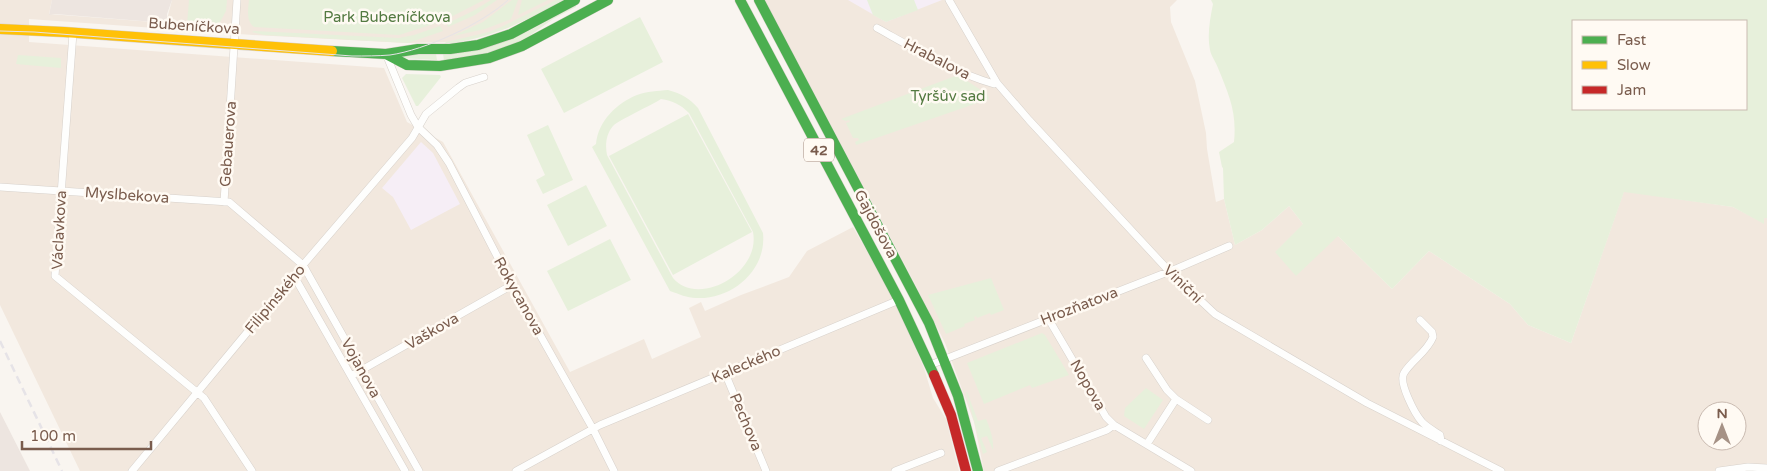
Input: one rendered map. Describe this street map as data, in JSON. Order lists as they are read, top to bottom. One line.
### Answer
{"streets":{"main road":["Bubeníčkova","42","Gajdošova"],"street":["Hrabalova","Gebauerova","Myslbekova","Václavkova","Viniční","Rokycanova","Filipínského","Hrozňatova","Vaškova","Kaleckého","Vojanova","Nopova","Pechova"]},"crossings":[["Bubeníčkova","Gebauerova"],["Bubeníčkova","Václavkova"],["Hrabalova","Viniční"],["Gebauerova","Myslbekova"],["Gebauerova","Filipínského"],["Gebauerova","Vojanova"],["Myslbekova","Václavkova"],["Gajdošova","Hrozňatova"],["Gajdošova","Kaleckého"],["Václavkova","Filipínského"],["Viniční","Hrozňatova"],["Rokycanova","Filipínského"],["Rokycanova","Vaškova"],["Rokycanova","Kaleckého"],["Filipínského","Vojanova"],["Hrozňatova","Nopova"],["Vaškova","Vojanova"],["Kaleckého","Pechova"]],"parks":["Park Bubeníčkova","Tyršův sad"],"legend":["Fast","Slow","Jam"],"scale_bar":"100 m","north":"top"}
